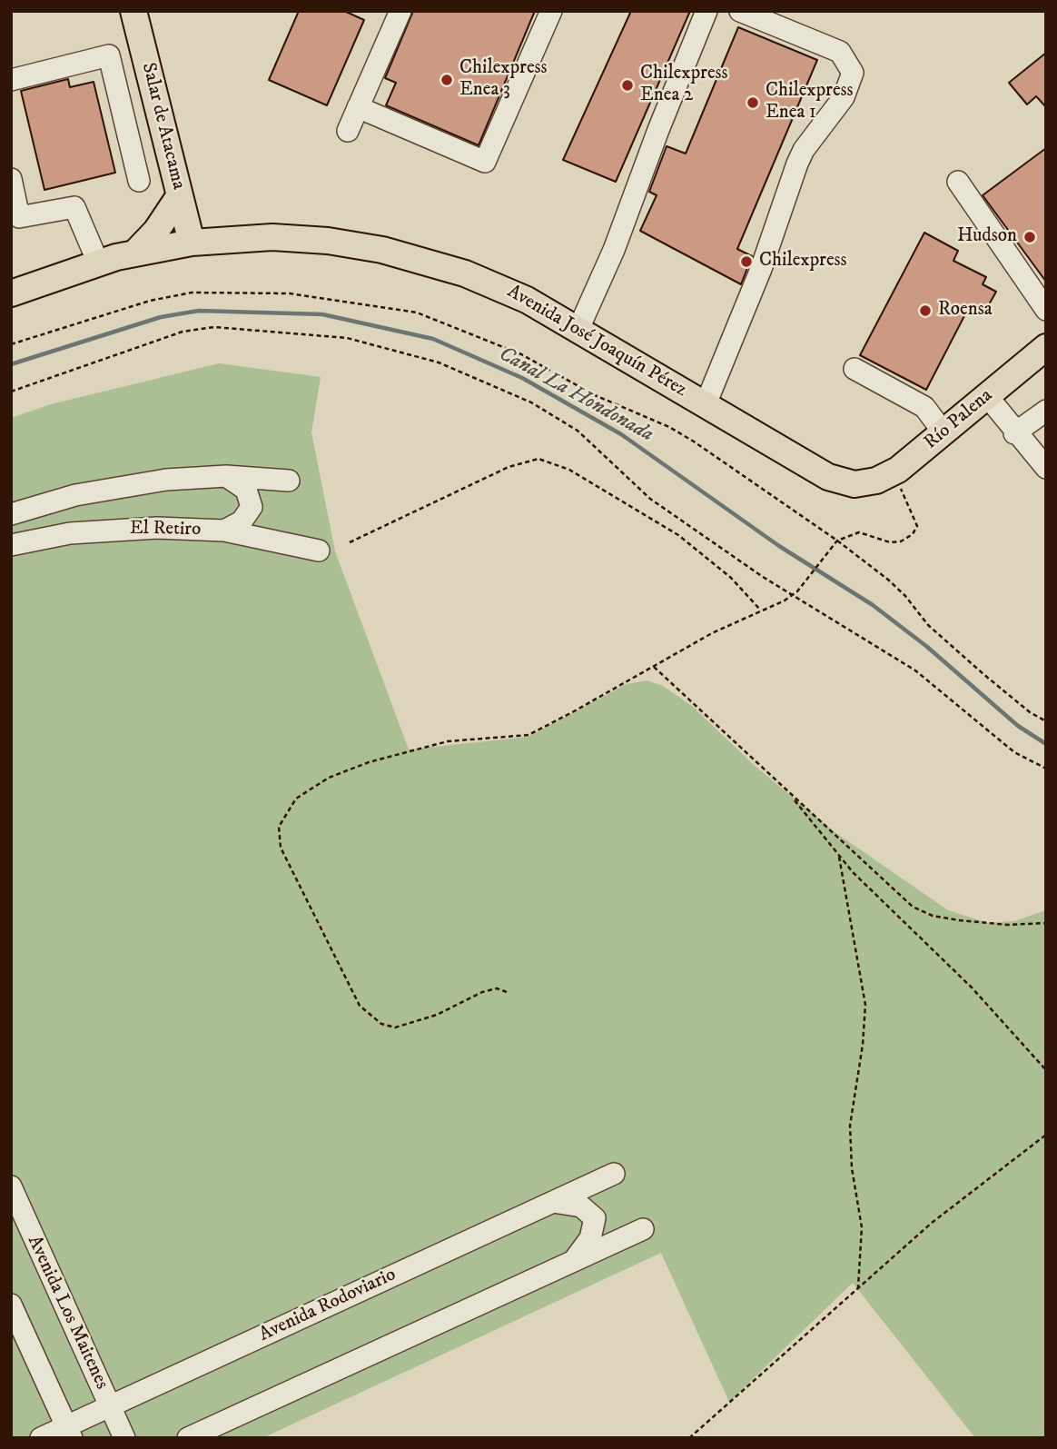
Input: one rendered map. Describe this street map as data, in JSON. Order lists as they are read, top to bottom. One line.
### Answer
{"streets":{"main road":["Salar de Atacama","Avenida José Joaquín Pérez","Río Palena"],"street":["El Retiro","Avenida Rodoviario","Avenida Los Maitenes"]},"crossings":[["Salar de Atacama","Avenida José Joaquín Pérez"],["Avenida José Joaquín Pérez","Río Palena"],["Avenida Rodoviario","Avenida Los Maitenes"]],"water":["Canal La Hondonada"],"places":["Chilexpress Enea 3","Chilexpress Enea 2","Chilexpress Enea 1","Hudson","Chilexpress","Roensa"]}
